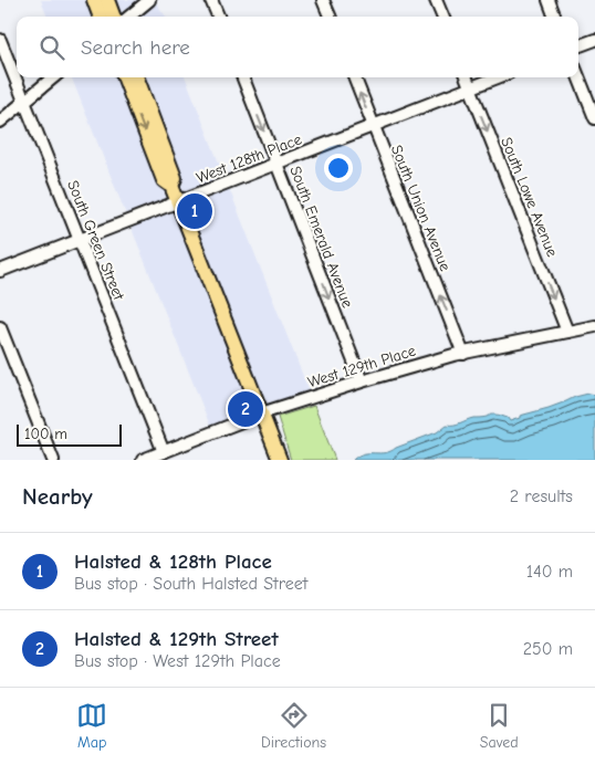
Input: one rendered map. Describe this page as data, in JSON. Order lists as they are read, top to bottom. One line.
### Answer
{"streets":{"street":["West 128th Place","South Lowe Avenue","South Union Avenue","South Emerald Avenue","South Green Street","West 129th Place"]},"crossings":[["West 128th Place","South Lowe Avenue"],["West 128th Place","South Union Avenue"],["West 128th Place","South Emerald Avenue"],["West 128th Place","South Green Street"],["South Lowe Avenue","West 129th Place"],["South Union Avenue","West 129th Place"],["South Emerald Avenue","West 129th Place"],["South Green Street","West 129th Place"]],"one_way":["South Lowe Avenue","South Union Avenue","South Emerald Avenue"],"scale_bar":"100 m","page":{"search":"Search here","pins":["1","2"],"scale":"100 m","heading":["Nearby","2 results"],"list":[{"mark":"1","name":"Halsted & 128th Place","note":"Bus stop · South Halsted Street","value":"140 m"},{"mark":"2","name":"Halsted & 129th Street","note":"Bus stop · West 129th Place","value":"250 m"}],"nav":["Map","Directions","Saved"]}}
